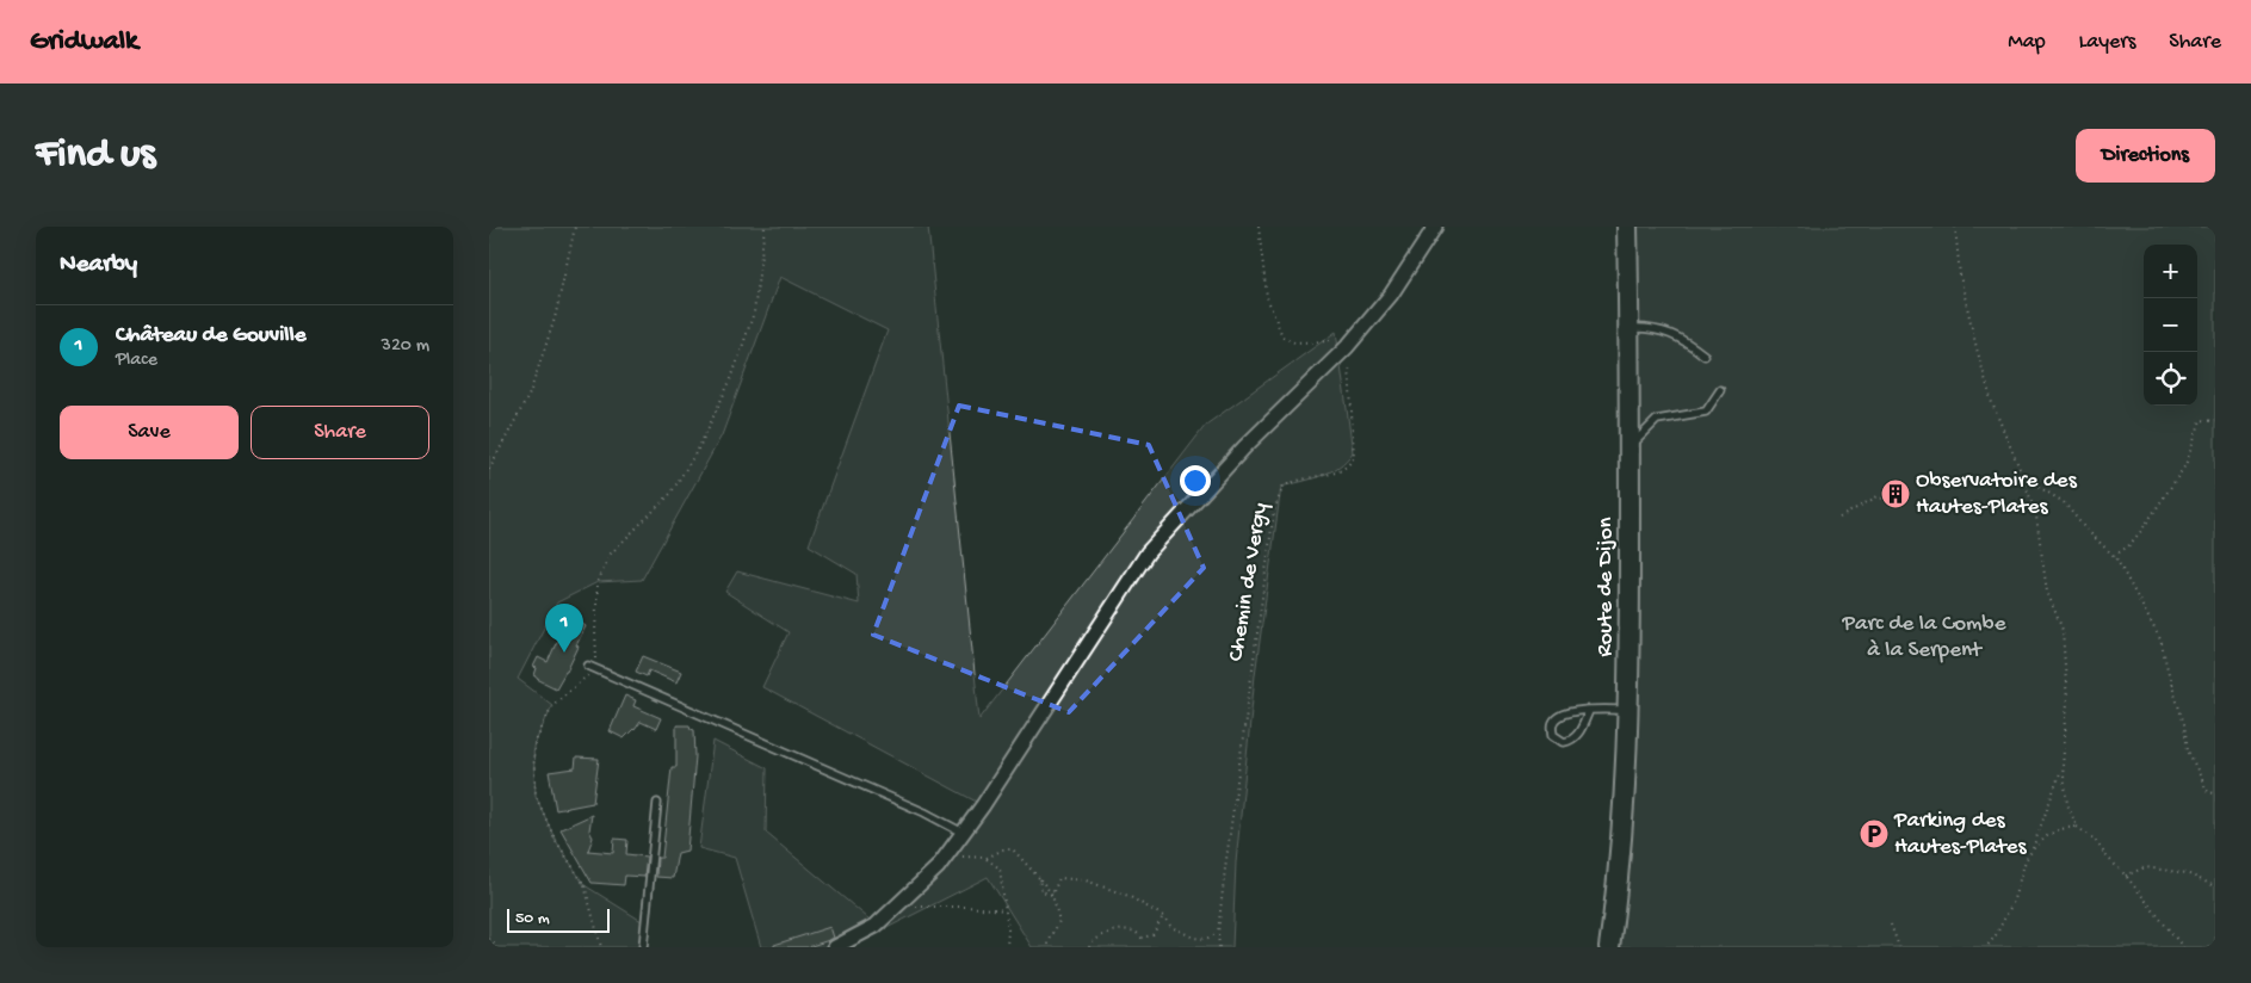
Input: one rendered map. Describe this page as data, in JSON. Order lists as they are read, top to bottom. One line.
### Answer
{"streets":{"main road":["Route de Dijon"],"path":["Chemin de Vergy"]},"parks":["Parc de la Combe à la Serpent"],"places":{"building":["Observatoire des Hautes-Plates"],"parking":["Parking des Hautes-Plates"]},"scale_bar":"50 m","page":{"header":"Gridwalk","nav":["Map","Layers","Share"],"buttons":["Directions",["Save","Share"]],"title":"Find us","heading":"Nearby","map_buttons":["+","−"],"list":[{"mark":"1","name":"Château de Gouville","note":"Place","value":"320 m"}],"pins":"1","scale":"50 m"}}
